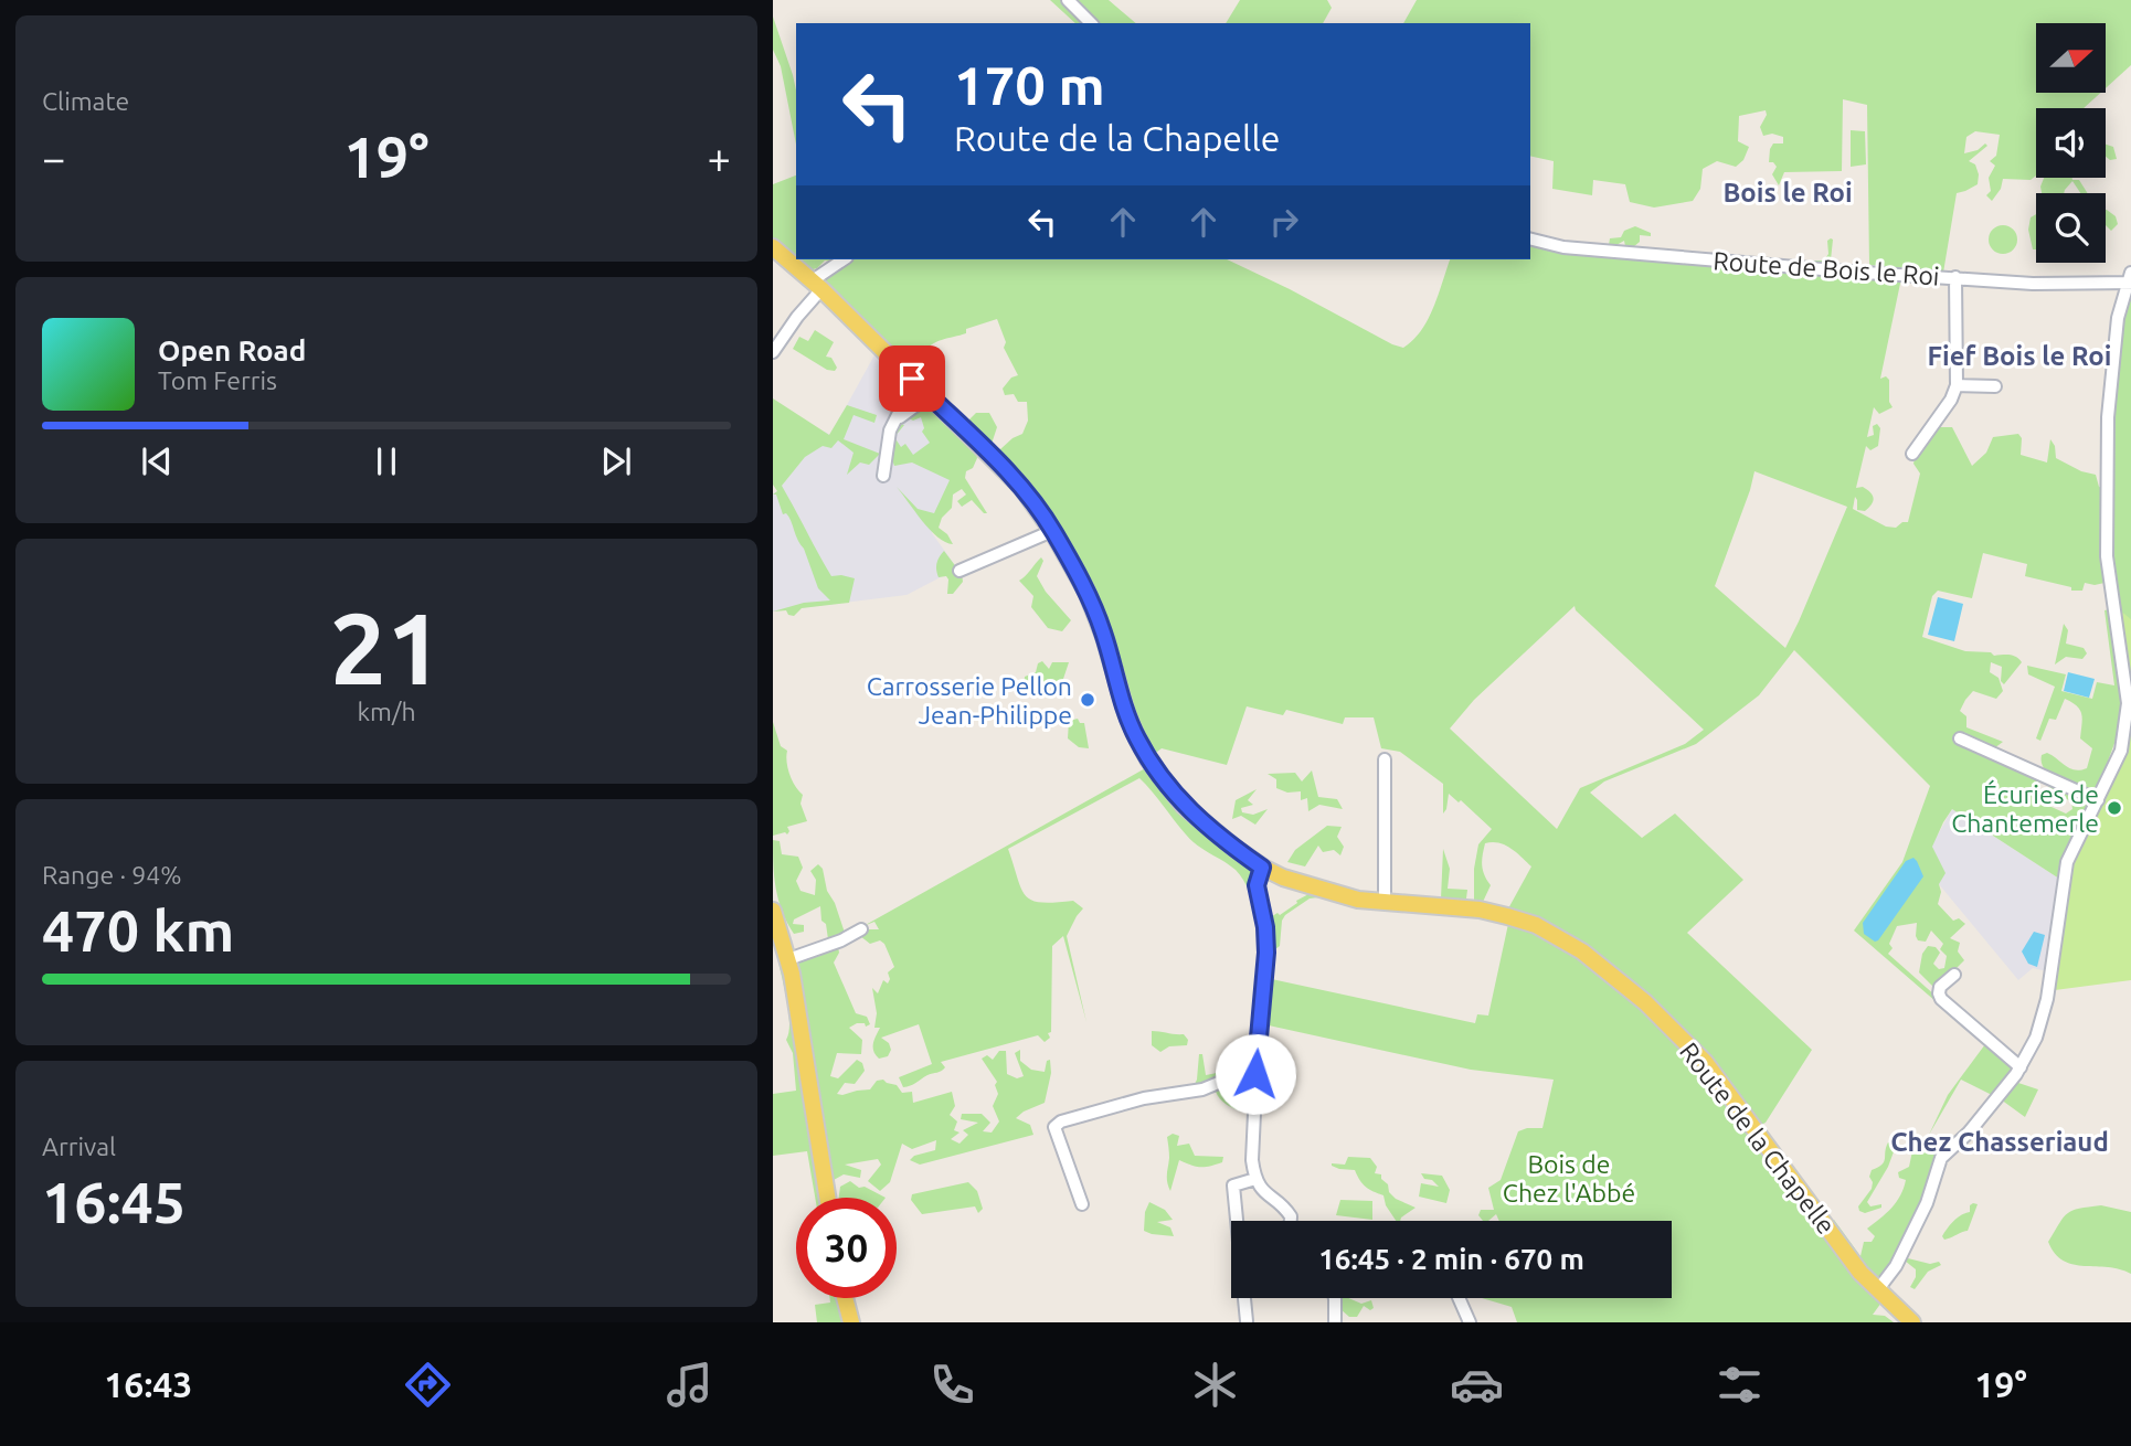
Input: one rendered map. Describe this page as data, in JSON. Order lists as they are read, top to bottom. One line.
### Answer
{"streets":{"main road":["Route de la Chapelle"],"street":["Route de Bois le Roi"]},"districts":["Bois le Roi","Fief Bois le Roi","Chez Chasseriaud"],"parks":["Bois de Chez l'Abbé"],"places":["Carrosserie Pellon Jean-Philippe","Écuries de Chantemerle"],"north":"right","page":{"tile":["Climate",["21","km/h"],["Range · 94%","470 km"],["Arrival","16:45"]],"turn":["170 m","Route de la Chapelle"],"heat":["−","19°","+"],"song":["Open Road","Tom Ferris"],"limit":"30","trip":"16:45 · 2 min · 670 m","tabs":["16:43","19°"]}}
